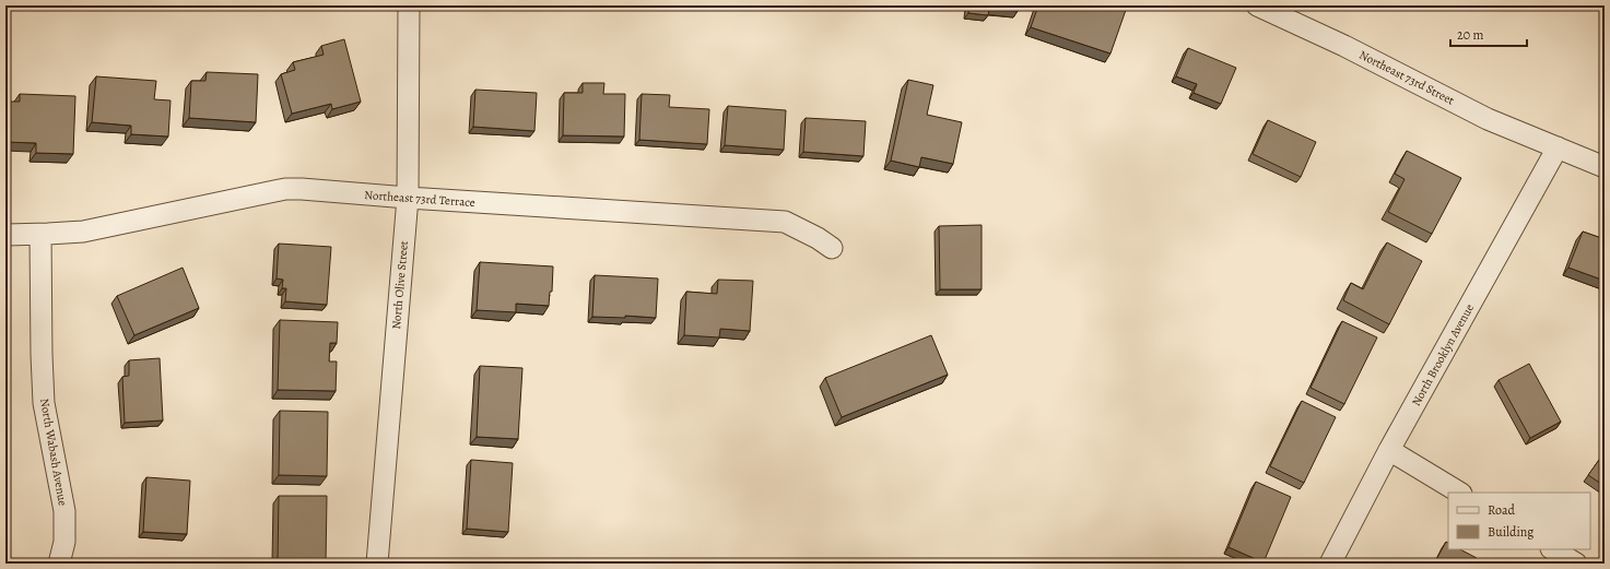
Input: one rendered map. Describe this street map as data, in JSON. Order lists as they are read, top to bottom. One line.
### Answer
{"streets":{"street":["Northeast 73rd Street","Northeast 73rd Terrace","North Olive Street","North Brooklyn Avenue","North Wabash Avenue"]},"crossings":[["Northeast 73rd Street","North Brooklyn Avenue"],["Northeast 73rd Terrace","North Olive Street"],["Northeast 73rd Terrace","North Wabash Avenue"]],"legend":["Road","Building"],"scale_bar":"20 m"}
